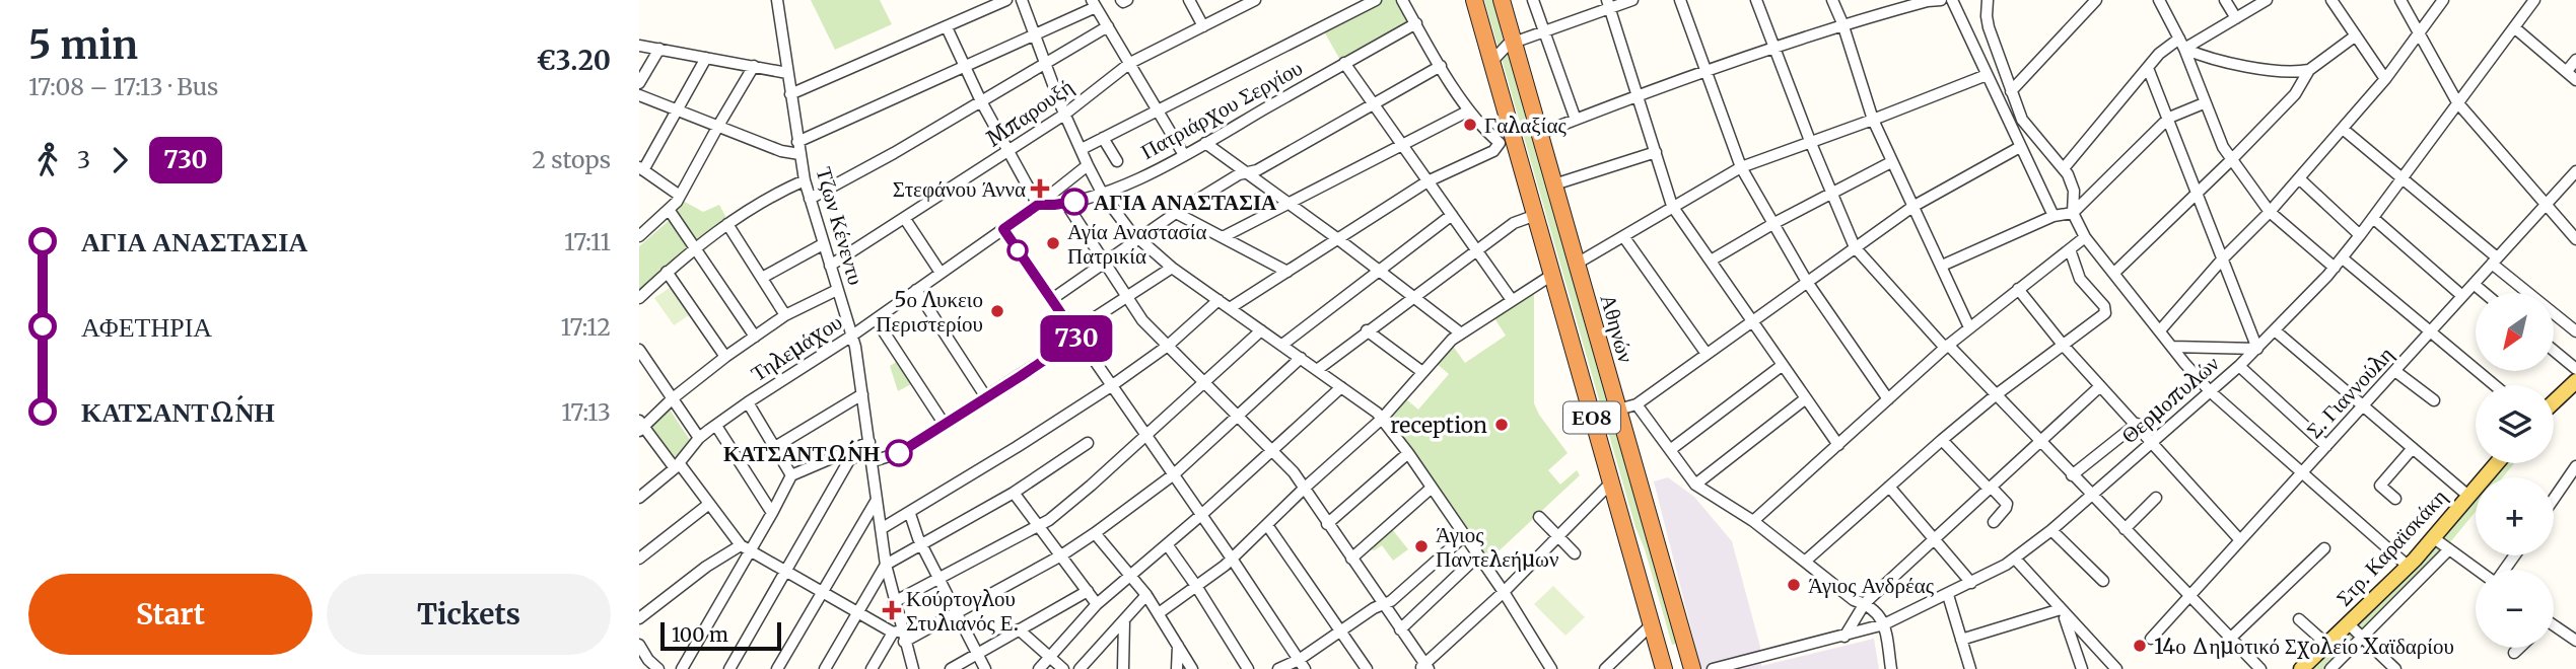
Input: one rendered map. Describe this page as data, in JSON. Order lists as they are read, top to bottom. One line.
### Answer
{"streets":{"highway":["Αθηνών","ΕΟ8"],"main road":["Στρ. Καραϊσκάκη"],"street":["Πατριάρχου Σεργίου","Μπαρουξή","Τζων Κένεντυ","Τηλεμάχου","Σ. Γιαννούλη","Θερμοπυλών"]},"crossings":[["Πατριάρχου Σεργίου","Τηλεμάχου"],["Μπαρουξή","Τζων Κένεντυ"],["Τζων Κένεντυ","Τηλεμάχου"]],"places":{"other":["Γαλαξίας","ΑΓΙΑ ΑΝΑΣΤΑΣΙΑ","Αγία Αναστασία Πατρικία","5ο Λυκειο Περιστερίου","reception","ΚΑΤΣΑΝΤΏΝΗ","Άγιος Παντελεήμων","Άγιος Ανδρέας","14ο Δημοτικό Σχολείο Χαϊδαρίου"],"health":["Στεφάνου Άννα","Κούρτογλου Στυλιανός Ε."]},"lines":["bus line 730"],"scale_bar":"100 m","north":"bottom left","page":{"heading":["5 min","17:08 – 17:13 · Bus","€3.20"],"on_map":"730","legs":["3","730","2 stops"],"list":[{"name":"ΑΓΙΑ ΑΝΑΣΤΑΣΙΑ","value":"17:11"},{"name":"ΑΦΕΤΗΡΙΑ","value":"17:12"},{"name":"ΚΑΤΣΑΝΤΏΝΗ","value":"17:13"}],"map_buttons":["+","−"],"buttons":["Start","Tickets"],"scale":"100 m"}}
